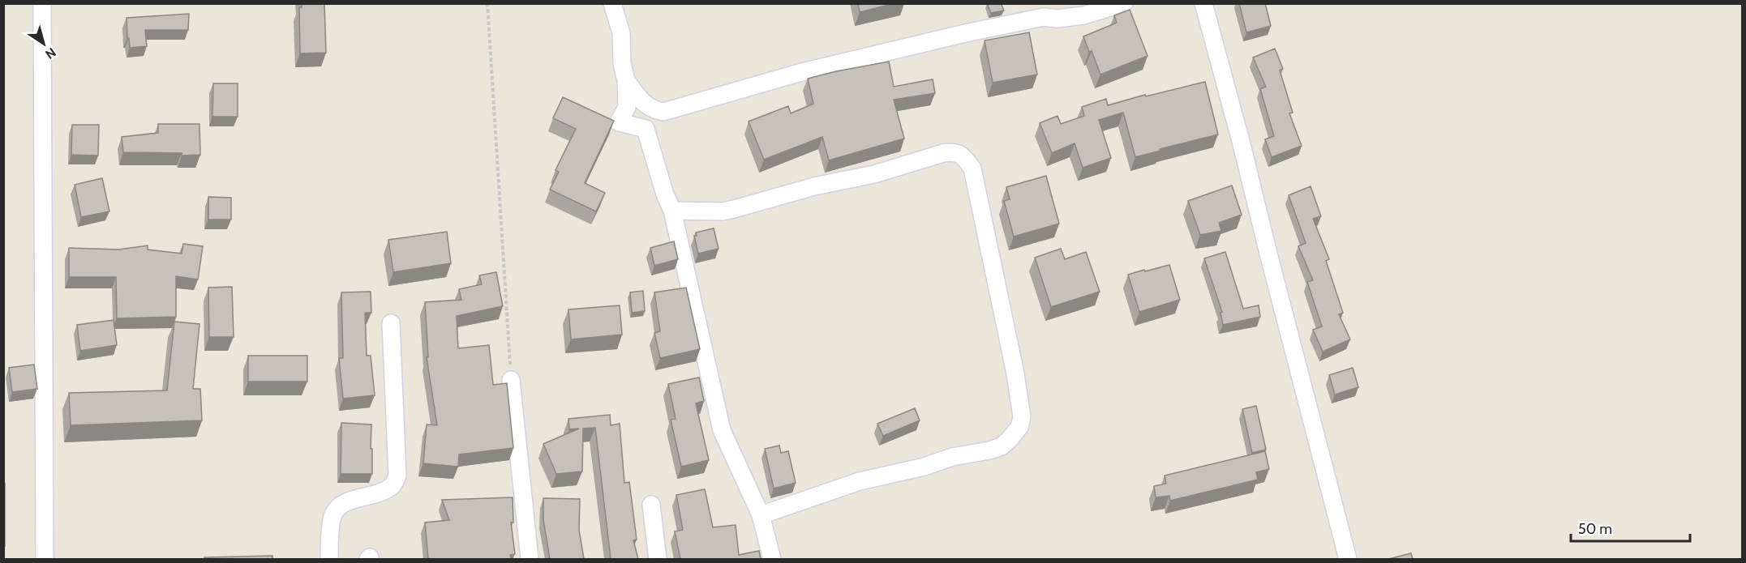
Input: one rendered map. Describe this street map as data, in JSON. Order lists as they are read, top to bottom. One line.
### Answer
{"scale_bar":"50 m","north":"bottom right"}
